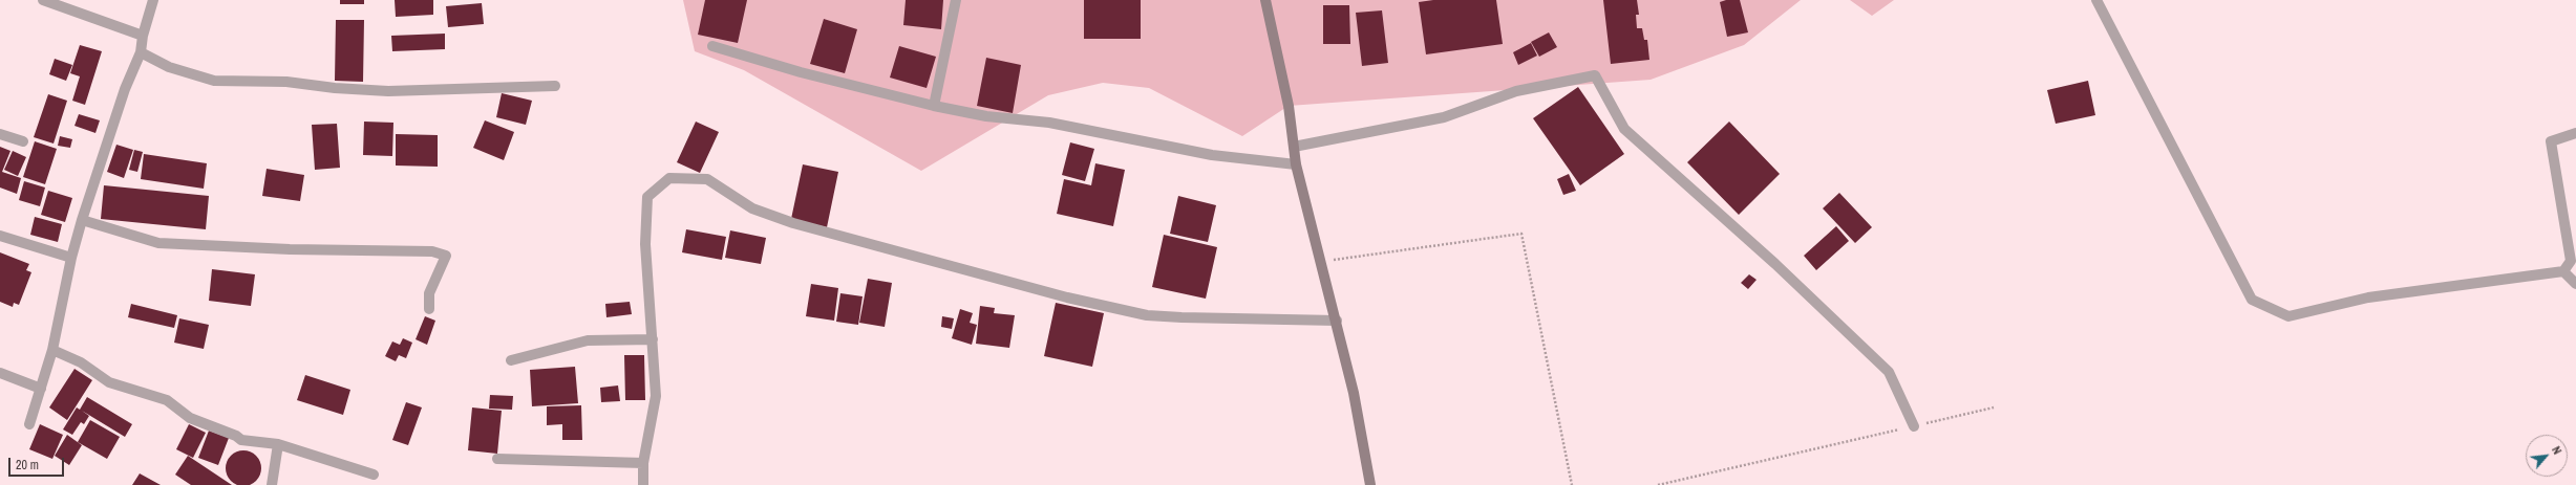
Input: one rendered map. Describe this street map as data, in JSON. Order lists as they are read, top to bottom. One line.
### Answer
{"scale_bar":"20 m","north":"top right"}
